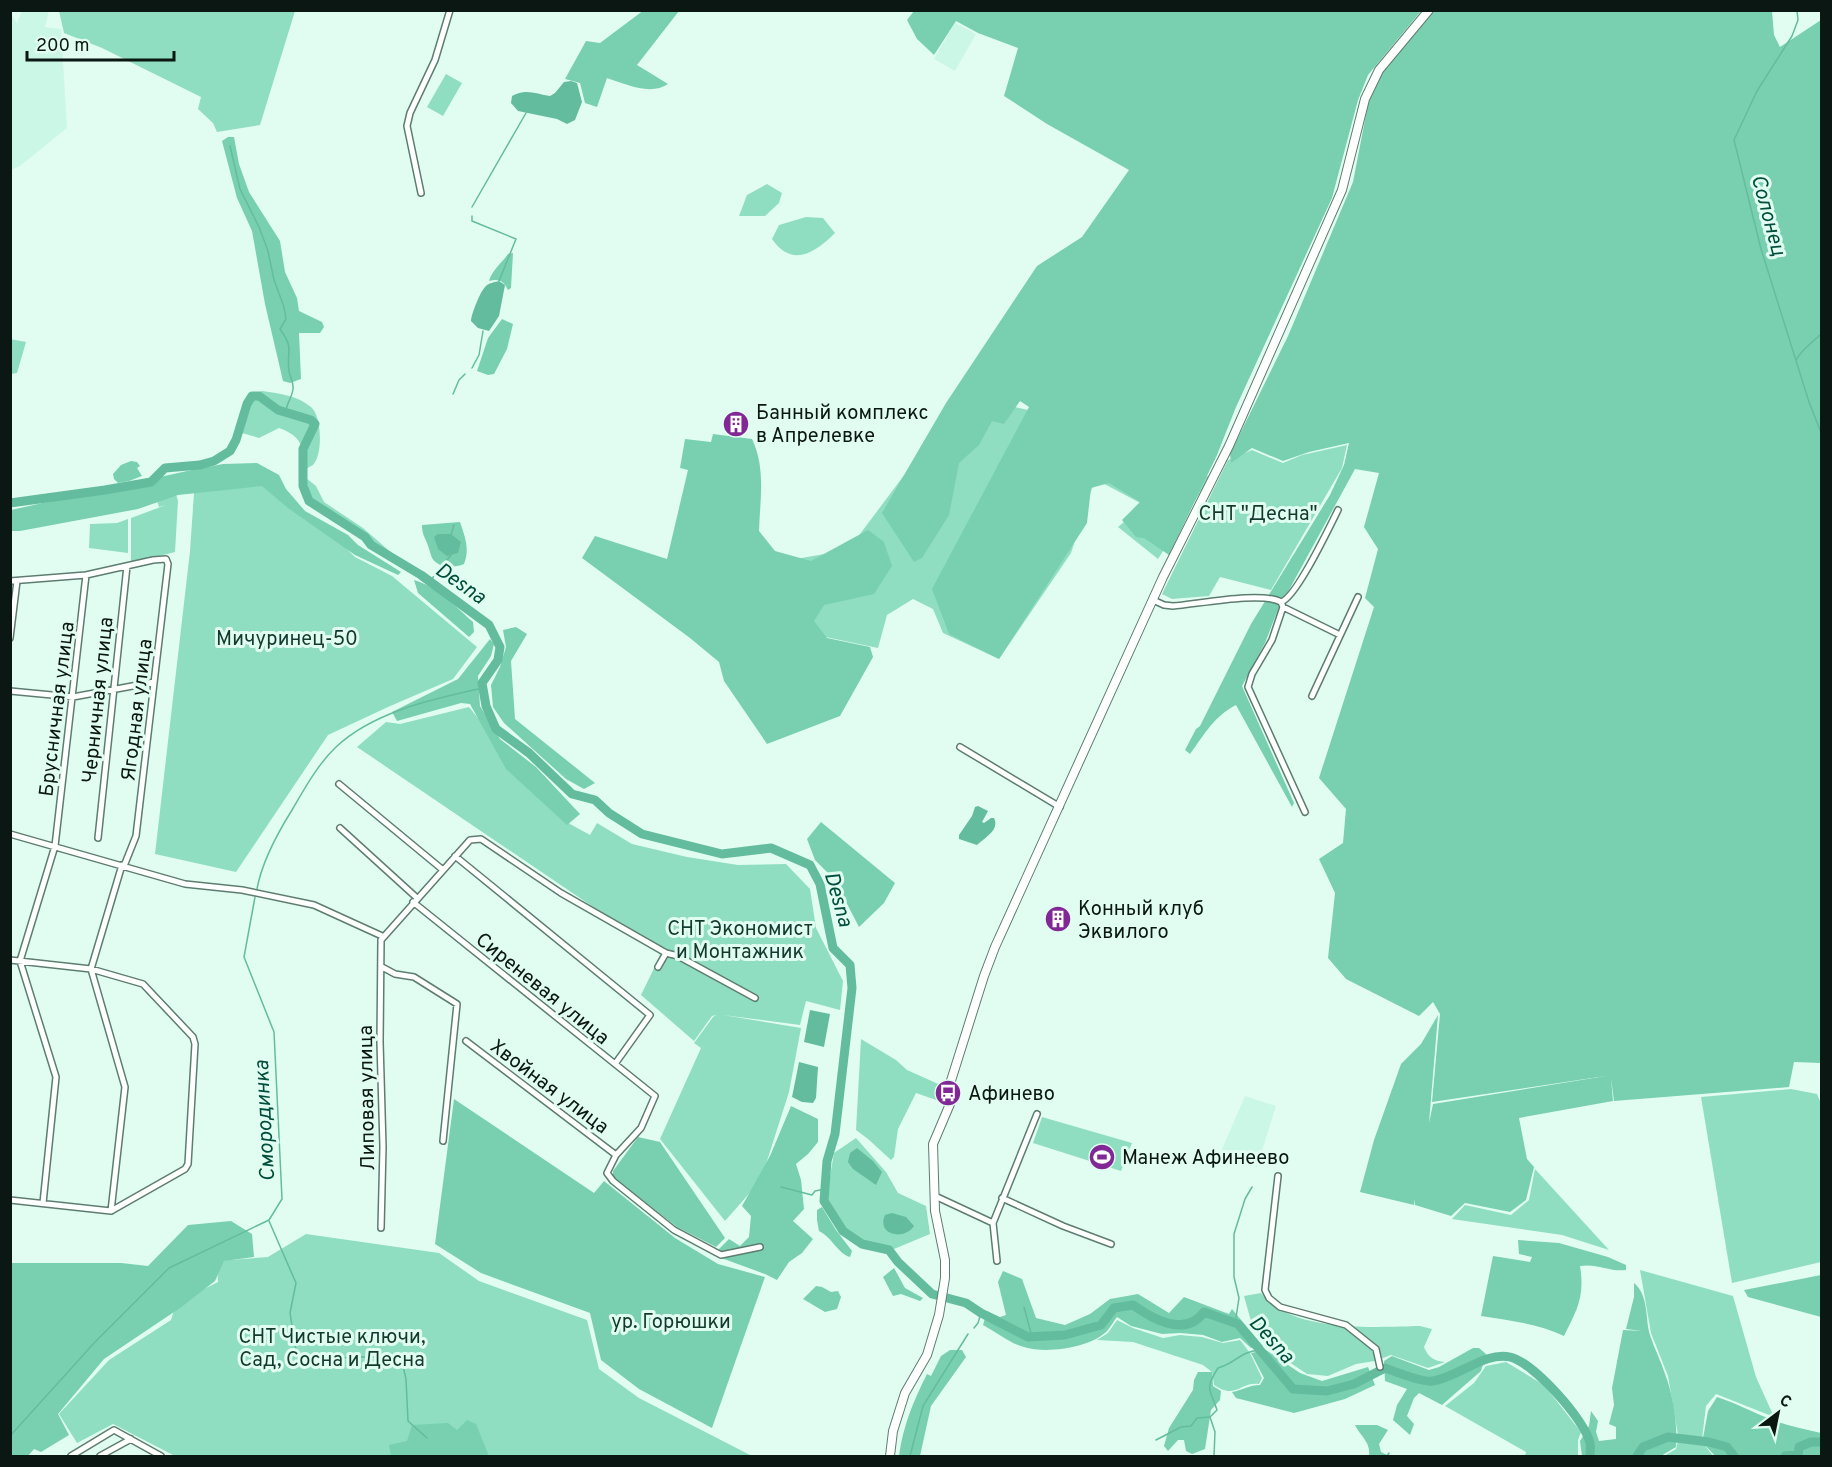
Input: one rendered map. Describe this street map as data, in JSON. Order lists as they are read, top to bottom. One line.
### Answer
{"streets":{"street":["Черничная улица","Брусничная улица","Ягодная улица","Сиреневая улица","Хвойная улица","Липовая улица"]},"crossings":[["Черничная улица","Ягодная улица"],["Сиреневая улица","Хвойная улица"]],"water":["Солонец","Desna","Смородинка"],"parks":["СНТ \"Десна\"","Мичуринец-50","СНТ Экономист и Монтажник","ур. Горюшки","СНТ Чистые ключи, Сад, Сосна и Десна"],"places":{"building":["Банный комплекс в Апрелевке","Конный клуб Эквилого"],"bus stop":["Афинево"],"sports":["Манеж Афинеево"]},"scale_bar":"200 m","north":"top right"}
